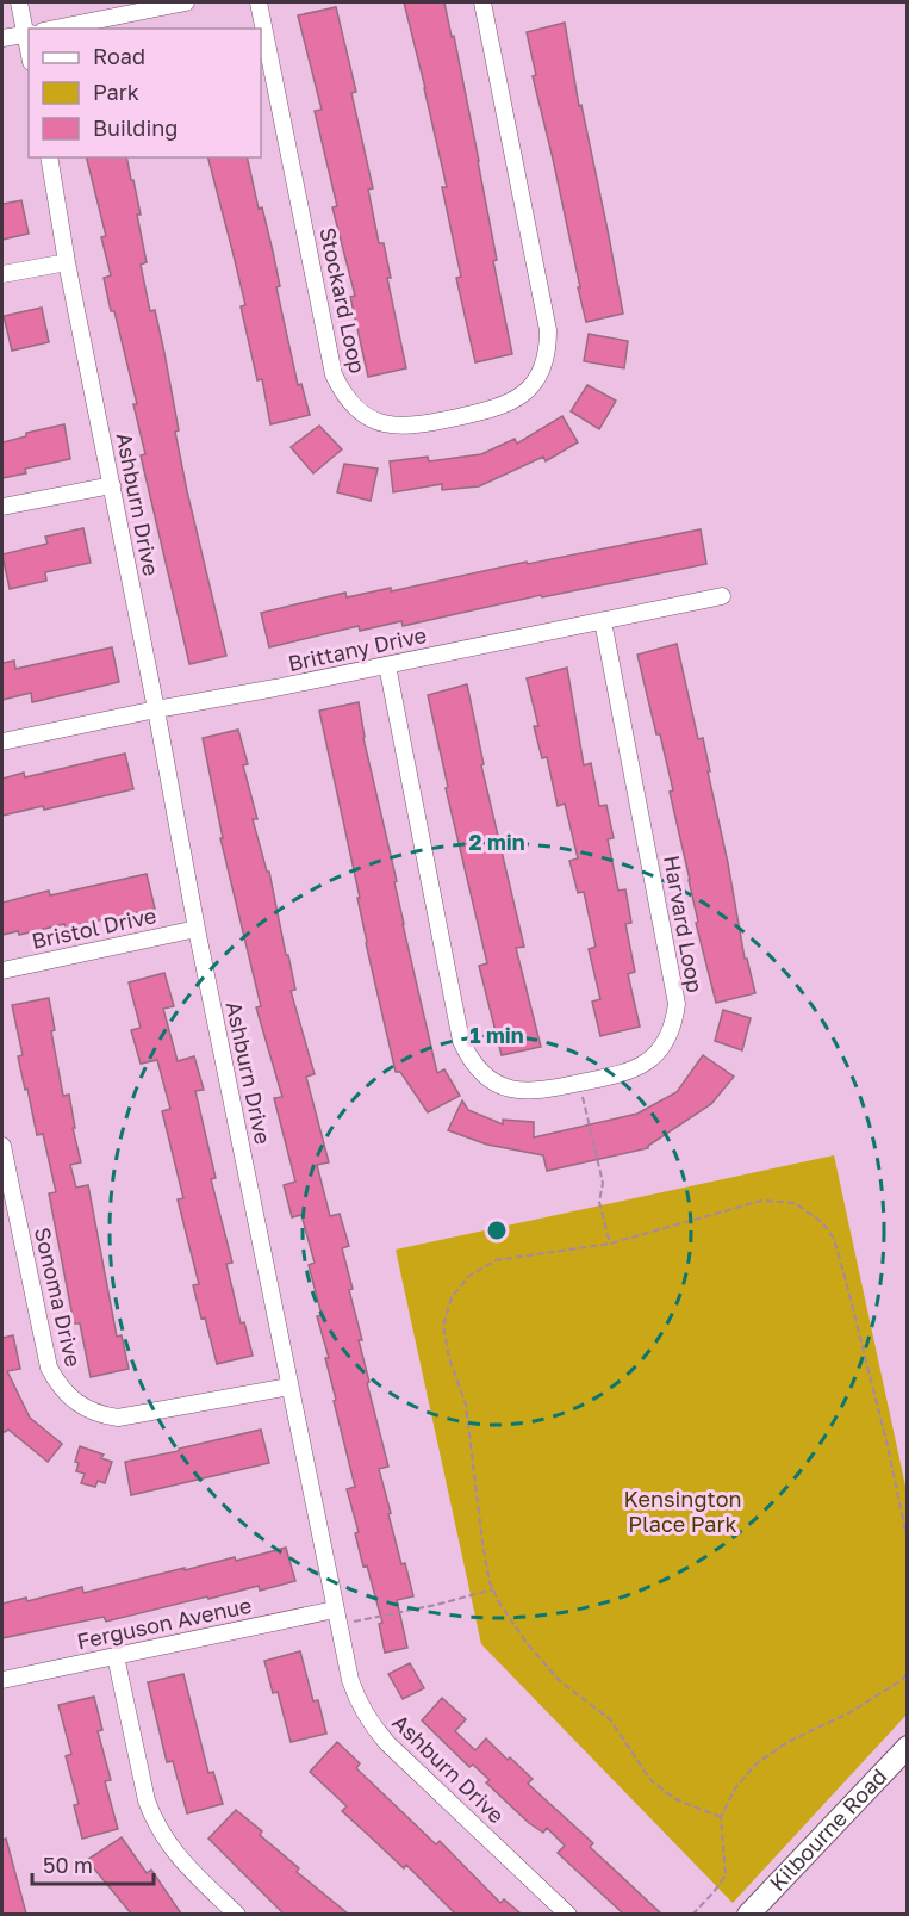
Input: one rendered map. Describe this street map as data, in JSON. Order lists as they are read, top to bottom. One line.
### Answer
{"streets":{"main road":["Kilbourne Road"],"street":["Stockard Loop","Ashburn Drive","Brittany Drive","Harvard Loop","Bristol Drive","Sonoma Drive","Ferguson Avenue"]},"crossings":[["Ashburn Drive","Brittany Drive"],["Ashburn Drive","Bristol Drive"],["Ashburn Drive","Sonoma Drive"],["Ashburn Drive","Ferguson Avenue"],["Brittany Drive","Harvard Loop"]],"parks":["Kensington Place Park"],"legend":["Road","Park","Building"],"scale_bar":"50 m","rings":["2 min","1 min"]}
